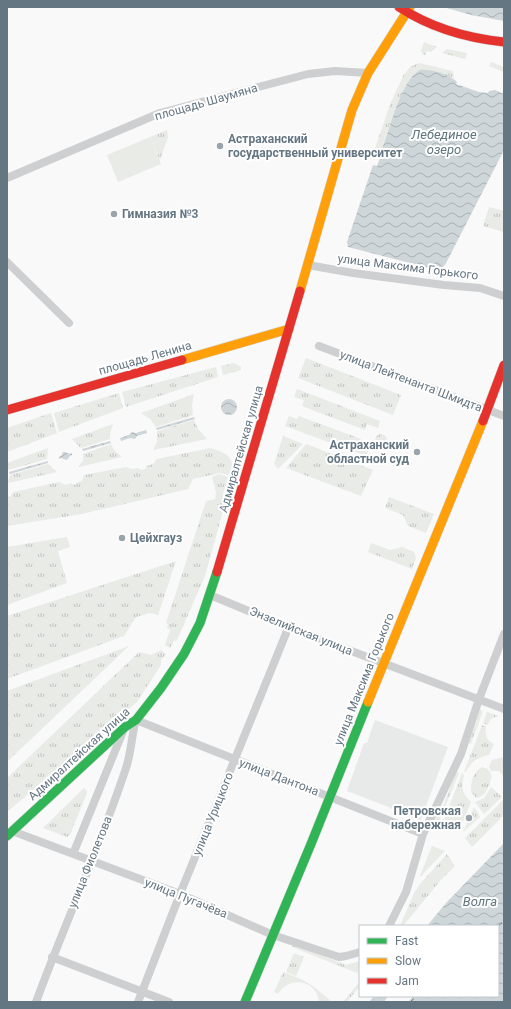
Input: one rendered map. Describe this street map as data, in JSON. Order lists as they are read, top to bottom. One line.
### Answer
{"streets":{"main road":["улица Максима Горького","площадь Ленина","Адмиралтейская улица"],"street":["площадь Шаумяна","улица Лейтенанта Шмидта","Энзелийская улица","улица Дантона","улица Урицкого","улица Фиолетова","улица Пугачёва"]},"crossings":[["площадь Шаумяна","Адмиралтейская улица"],["улица Максима Горького","улица Лейтенанта Шмидта"],["улица Максима Горького","Адмиралтейская улица"],["улица Максима Горького","Энзелийская улица"],["улица Максима Горького","улица Дантона"],["улица Максима Горького","улица Пугачёва"],["площадь Ленина","Адмиралтейская улица"],["Адмиралтейская улица","Энзелийская улица"],["Адмиралтейская улица","улица Дантона"],["Адмиралтейская улица","улица Фиолетова"],["Адмиралтейская улица","улица Пугачёва"],["Энзелийская улица","улица Урицкого"],["улица Дантона","улица Урицкого"],["улица Дантона","улица Фиолетова"],["улица Урицкого","улица Пугачёва"],["улица Фиолетова","улица Пугачёва"]],"water":["Лебединое озеро","Волга"],"places":["Астраханский государственный университет","Гимназия №3","Астраханский областной суд","Цейхгауз","Петровская набережная"],"legend":["Fast","Slow","Jam"]}
